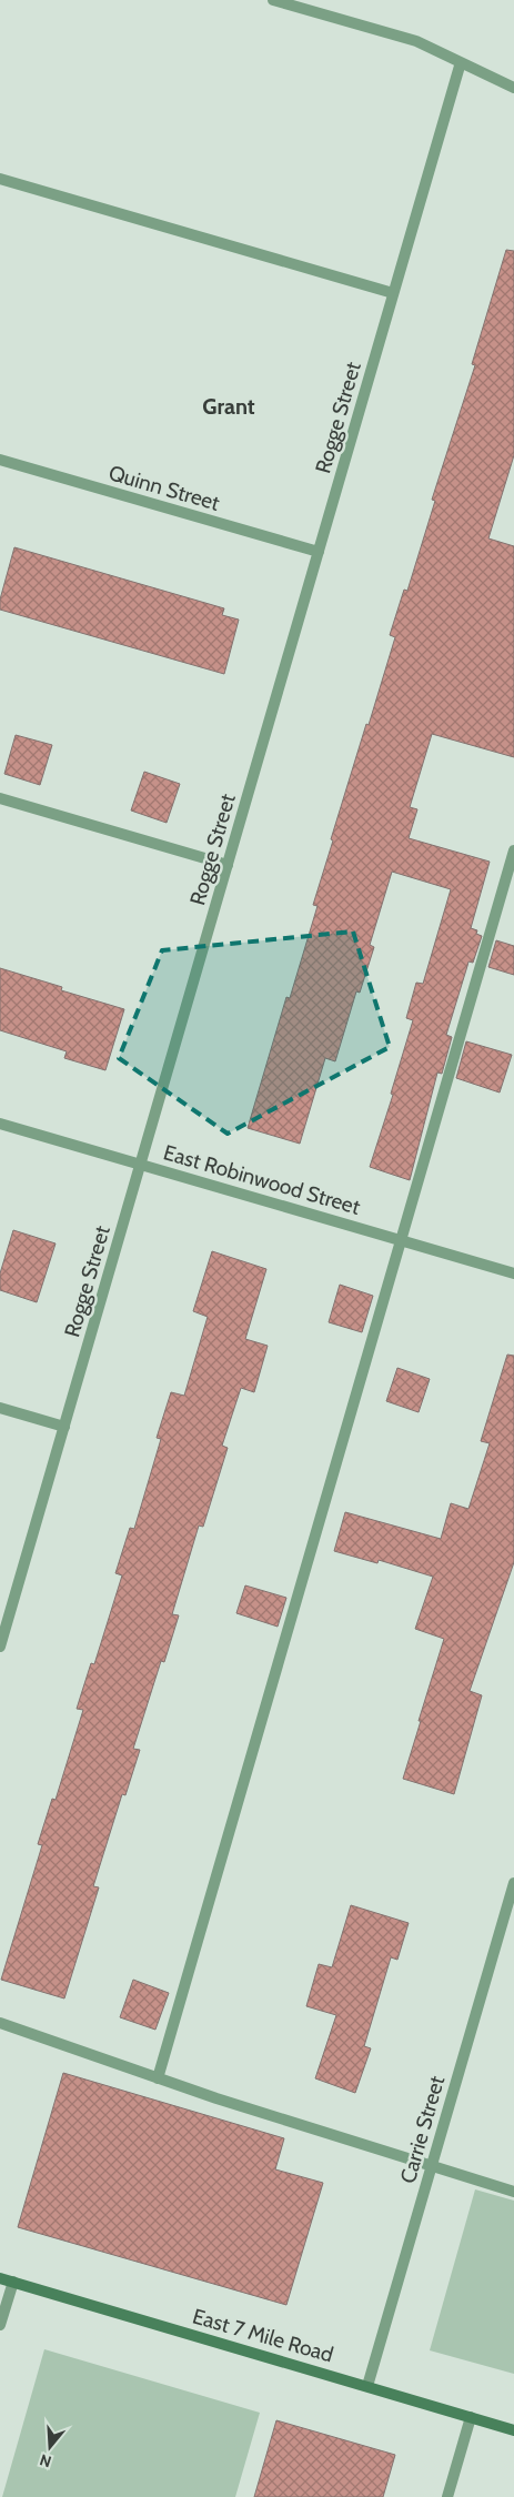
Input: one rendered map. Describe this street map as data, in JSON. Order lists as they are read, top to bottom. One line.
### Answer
{"streets":{"street":["Rogge Street","Quinn Street","East Robinwood Street","Carrie Street","East 7 Mile Road"]},"crossings":[["Rogge Street","Quinn Street"],["Rogge Street","East Robinwood Street"],["Carrie Street","East 7 Mile Road"]],"districts":["Grant"],"north":"bottom"}
